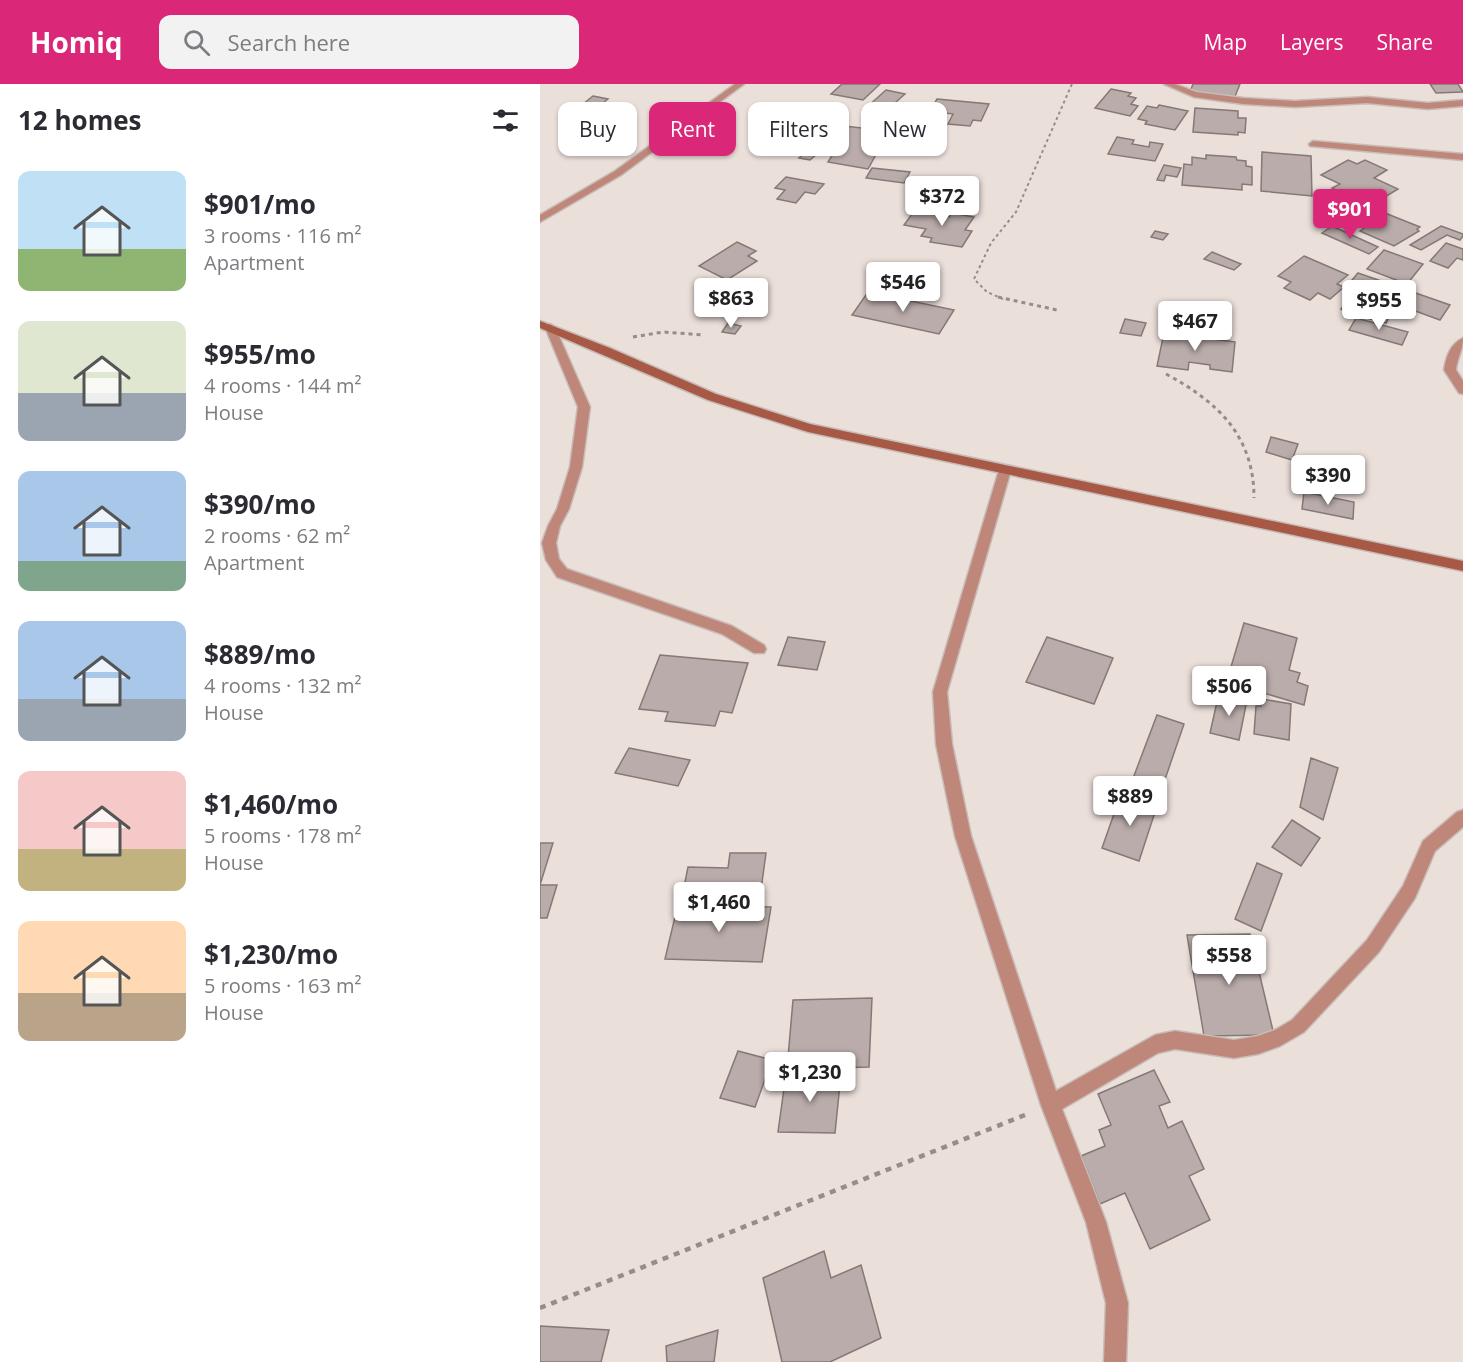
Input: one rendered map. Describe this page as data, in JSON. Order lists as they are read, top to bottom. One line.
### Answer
{"page":{"header":"Homiq","search":"Search here","nav":["Map","Layers","Share"],"heading":"12 homes","chip":["Buy","Rent","Filters","New"],"list":[{"name":"$901/mo","note":"3 rooms · 116 m² · Apartment"},{"name":"$955/mo","note":"4 rooms · 144 m² · House"},{"name":"$390/mo","note":"2 rooms · 62 m² · Apartment"},{"name":"$889/mo","note":"4 rooms · 132 m² · House"},{"name":"$1,460/mo","note":"5 rooms · 178 m² · House"},{"name":"$1,230/mo","note":"5 rooms · 163 m² · House"}],"price":["$372","$901","$546","$863","$955","$467","$390","$506","$889","$1,460","$558","$1,230"]}}
